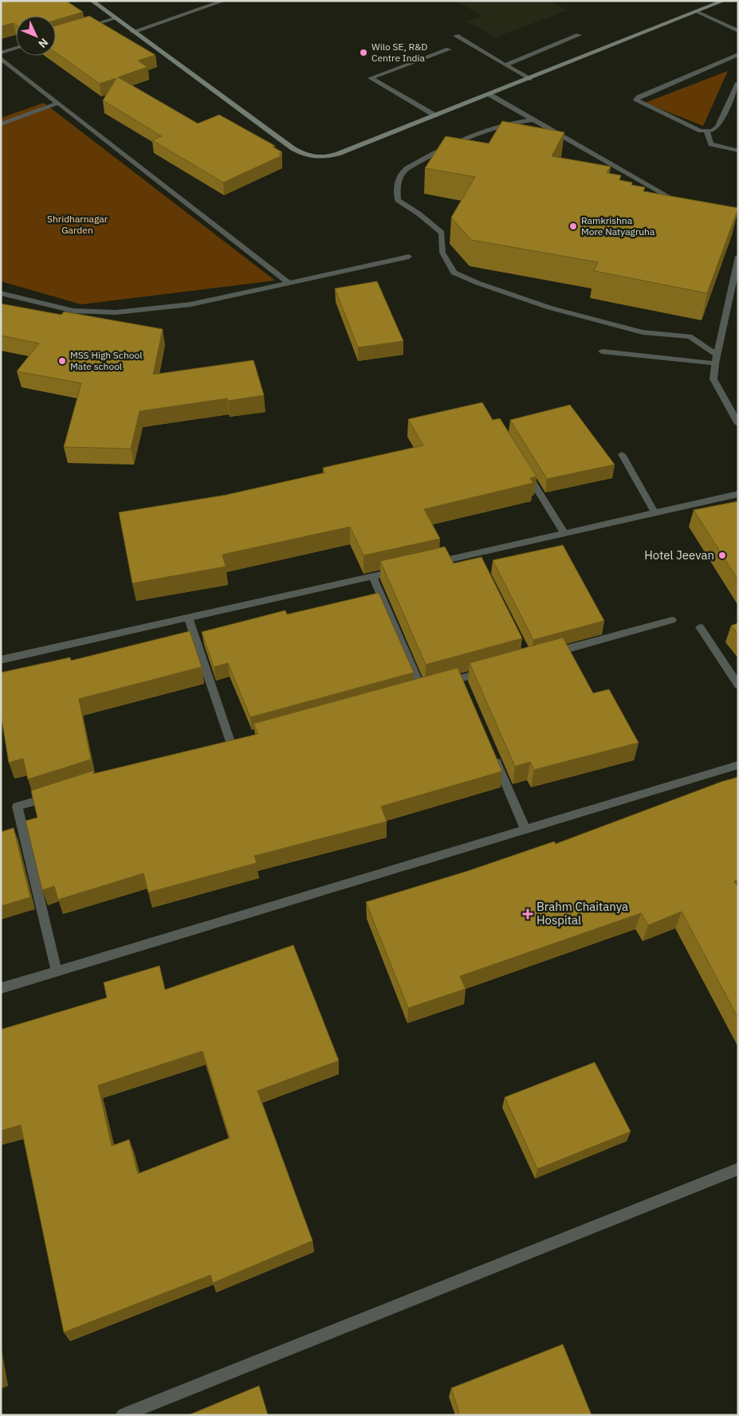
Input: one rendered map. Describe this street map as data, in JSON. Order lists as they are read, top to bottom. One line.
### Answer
{"parks":["Shridharnagar Garden"],"places":{"other":["Wilo SE, R&D Centre India","Ramkrishna More Natyagruha","MSS High School Mate school","Hotel Jeevan"],"health":["Brahm Chaitanya Hospital"]},"north":"bottom right"}
